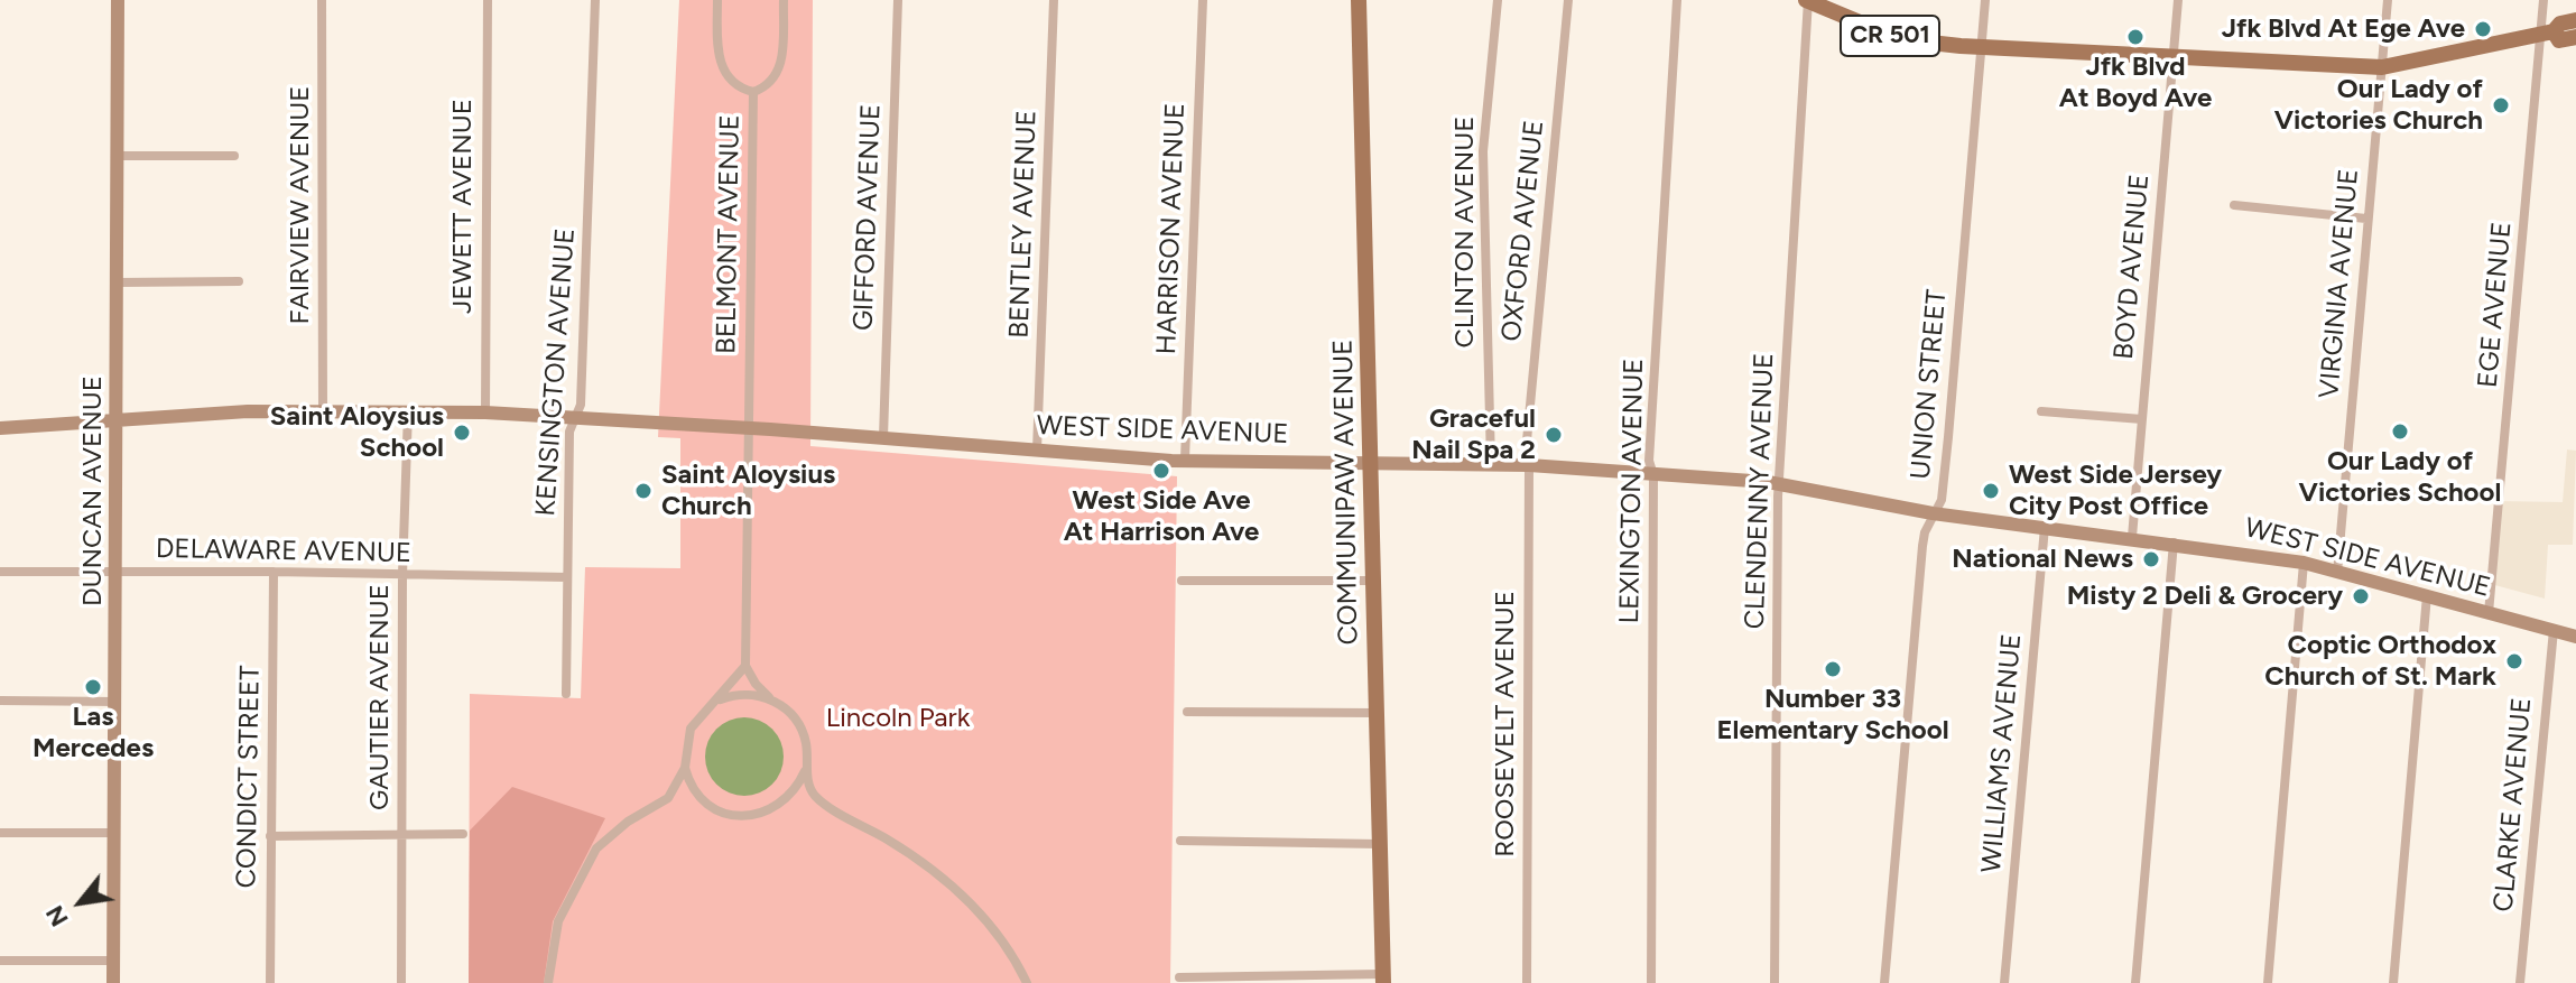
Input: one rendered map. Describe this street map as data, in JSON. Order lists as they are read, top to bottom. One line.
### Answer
{"streets":{"main road":["CR 501","WEST SIDE AVENUE","DUNCAN AVENUE","COMMUNIPAW AVENUE"],"street":["FAIRVIEW AVENUE","JEWETT AVENUE","GIFFORD AVENUE","BENTLEY AVENUE","HARRISON AVENUE","OXFORD AVENUE","CLINTON AVENUE","BELMONT AVENUE","BOYD AVENUE","VIRGINIA AVENUE","EGE AVENUE","KENSINGTON AVENUE","UNION STREET","LEXINGTON AVENUE","CLENDENNY AVENUE","DELAWARE AVENUE","GAUTIER AVENUE","ROOSEVELT AVENUE","WILLIAMS AVENUE","CONDICT STREET","CLARKE AVENUE"]},"crossings":[["CR 501","BOYD AVENUE"],["CR 501","VIRGINIA AVENUE"],["CR 501","EGE AVENUE"],["CR 501","UNION STREET"],["CR 501","CLENDENNY AVENUE"],["FAIRVIEW AVENUE","WEST SIDE AVENUE"],["JEWETT AVENUE","WEST SIDE AVENUE"],["GIFFORD AVENUE","WEST SIDE AVENUE"],["BENTLEY AVENUE","WEST SIDE AVENUE"],["HARRISON AVENUE","WEST SIDE AVENUE"],["OXFORD AVENUE","WEST SIDE AVENUE"],["OXFORD AVENUE","ROOSEVELT AVENUE"],["CLINTON AVENUE","WEST SIDE AVENUE"],["BELMONT AVENUE","WEST SIDE AVENUE"],["BOYD AVENUE","WEST SIDE AVENUE"],["VIRGINIA AVENUE","WEST SIDE AVENUE"],["EGE AVENUE","WEST SIDE AVENUE"],["KENSINGTON AVENUE","WEST SIDE AVENUE"],["KENSINGTON AVENUE","DELAWARE AVENUE"],["UNION STREET","WEST SIDE AVENUE"],["WEST SIDE AVENUE","DUNCAN AVENUE"],["WEST SIDE AVENUE","LEXINGTON AVENUE"],["WEST SIDE AVENUE","CLENDENNY AVENUE"],["WEST SIDE AVENUE","COMMUNIPAW AVENUE"],["WEST SIDE AVENUE","GAUTIER AVENUE"],["WEST SIDE AVENUE","ROOSEVELT AVENUE"],["WEST SIDE AVENUE","WILLIAMS AVENUE"],["WEST SIDE AVENUE","CLARKE AVENUE"],["DUNCAN AVENUE","DELAWARE AVENUE"],["DELAWARE AVENUE","GAUTIER AVENUE"],["DELAWARE AVENUE","CONDICT STREET"]],"parks":["Lincoln Park"],"places":["Jfk Blvd At Ege Ave","Jfk Blvd At Boyd Ave","Our Lady of Victories Church","Our Lady of Victories School","Saint Aloysius School","Graceful Nail Spa 2","West Side Ave At Harrison Ave","Saint Aloysius Church","West Side Jersey City Post Office","National News","Misty 2 Deli & Grocery","Coptic Orthodox Church of St. Mark","Number 33 Elementary School","Las Mercedes"],"north":"bottom left"}
